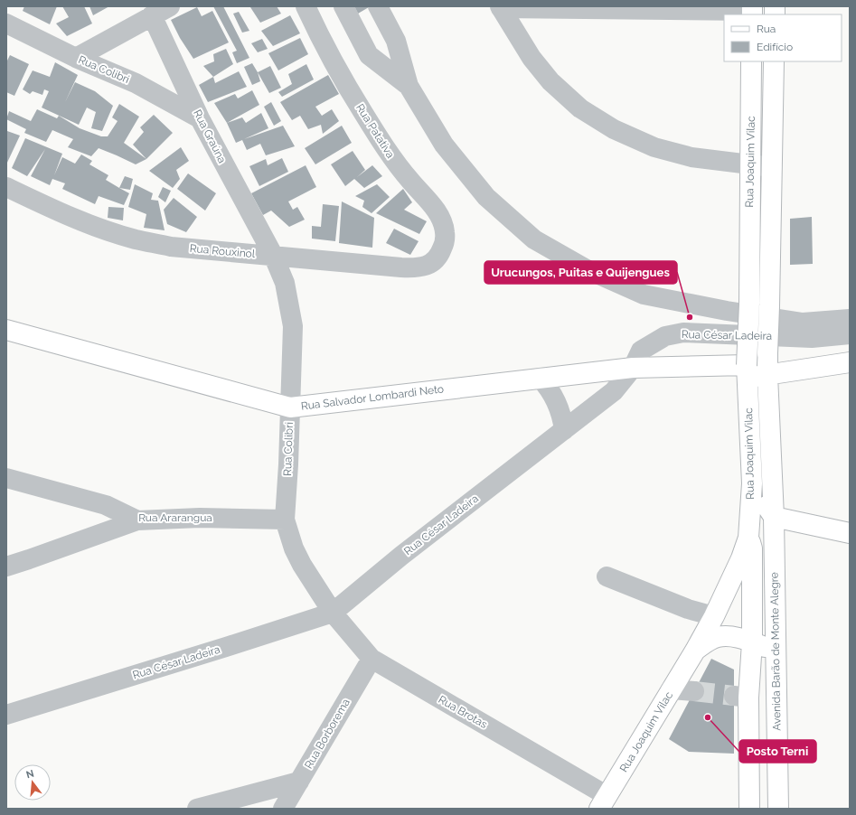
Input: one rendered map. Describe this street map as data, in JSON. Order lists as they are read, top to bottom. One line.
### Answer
{"streets":{"main road":["Rua Joaquim Vilac","Rua Salvador Lombardi Neto","Avenida Barão de Monte Alegre"],"street":["Rua Colibri","Rua Patativa","Rua Graúna","Rua Rouxinol","Rua César Ladeira","Rua Ararangua","Rua Brotas","Rua Borborema"]},"crossings":[["Rua Colibri","Rua Graúna"],["Rua Colibri","Rua Rouxinol"],["Rua Colibri","Rua César Ladeira"],["Rua Colibri","Rua Salvador Lombardi Neto"],["Rua Colibri","Rua Ararangua"],["Rua Colibri","Rua Brotas"],["Rua Patativa","Rua Rouxinol"],["Rua Graúna","Rua Rouxinol"],["Rua Joaquim Vilac","Rua Salvador Lombardi Neto"],["Rua Joaquim Vilac","Avenida Barão de Monte Alegre"],["Rua Joaquim Vilac","Rua Brotas"],["Rua César Ladeira","Rua Salvador Lombardi Neto"],["Rua César Ladeira","Rua Brotas"],["Rua Brotas","Rua Borborema"]],"places":["Urucungos, Puitas e Quijengues","Posto Terni"],"legend":["Rua","Edifício"],"north":"top"}
